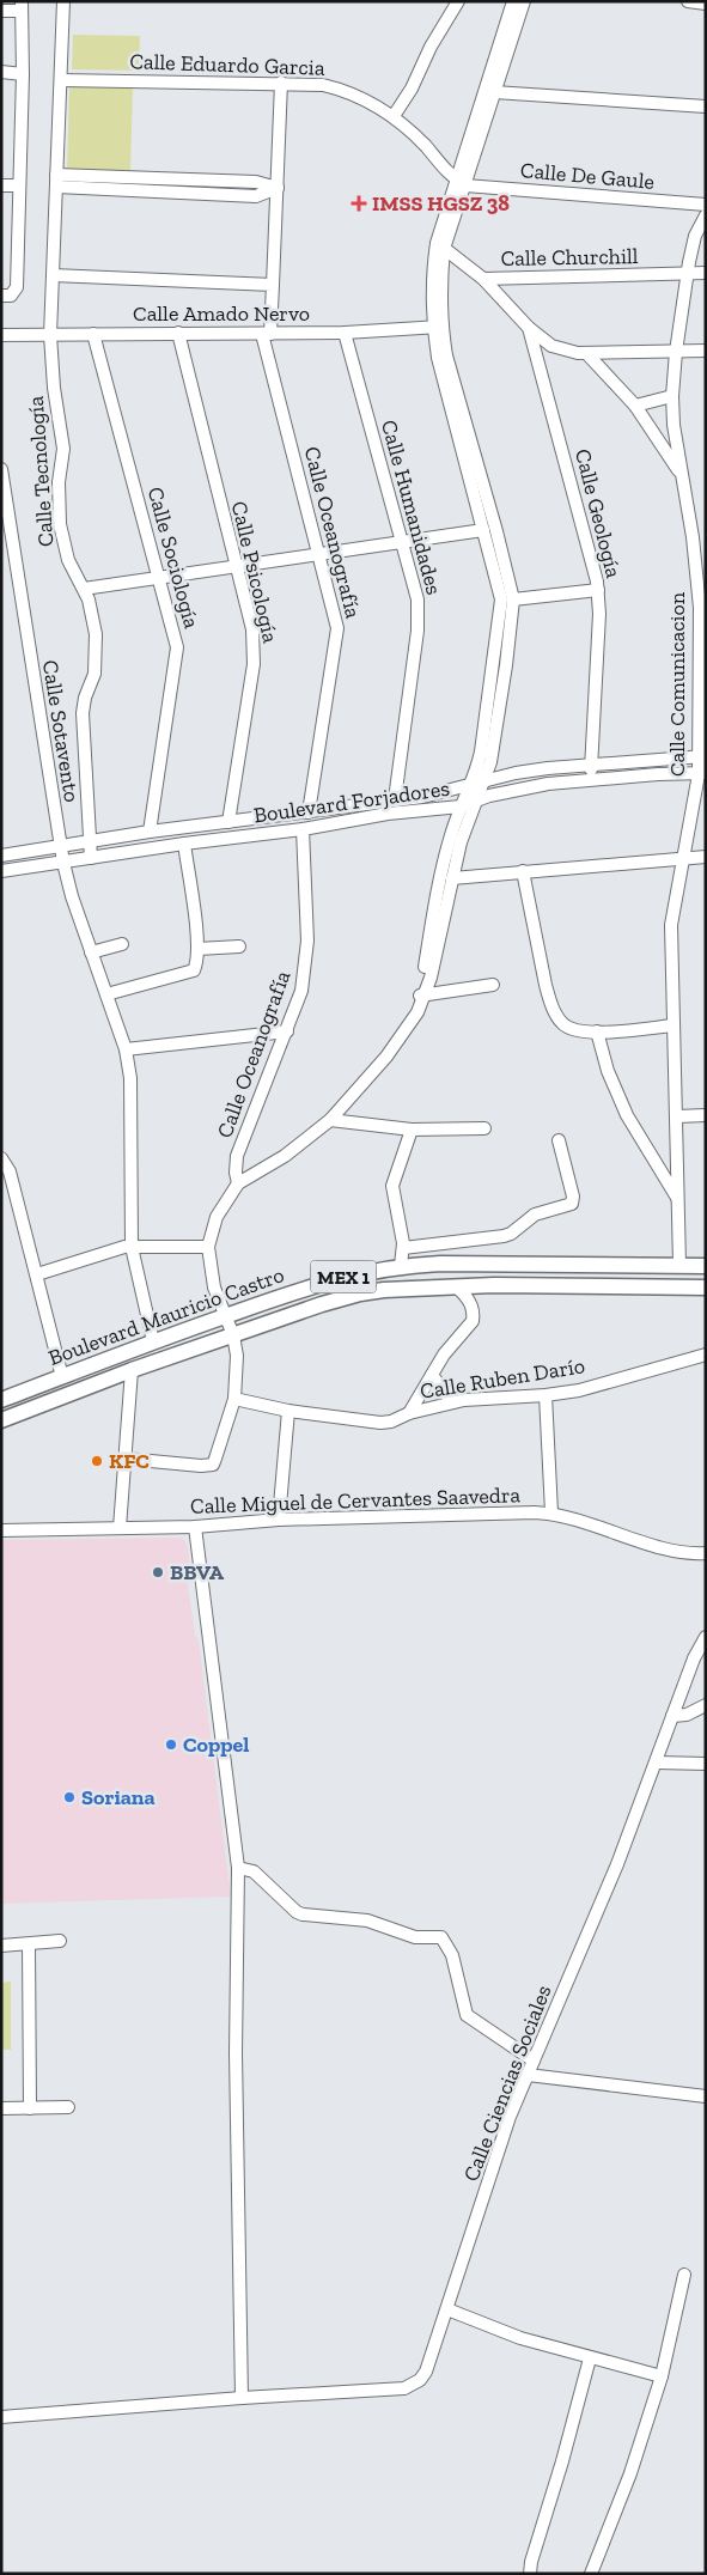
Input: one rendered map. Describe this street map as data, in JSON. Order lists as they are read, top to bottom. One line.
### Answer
{"streets":{"main road":["MEX 1","Boulevard Mauricio Castro"],"street":["Calle Eduardo Garcia","Calle De Gaule","Calle Churchill","Calle Amado Nervo","Calle Tecnología","Calle Humanidades","Calle Geología","Calle Oceanografía","Calle Sociología","Calle Psicología","Calle Comunicacion","Calle Sotavento","Boulevard Forjadores","Calle Ruben Darío","Calle Miguel de Cervantes Saavedra","Calle Ciencias Sociales"]},"crossings":[["Calle Eduardo Garcia","Calle De Gaule"],["Calle Eduardo Garcia","Calle Tecnología"],["Calle Eduardo Garcia","Calle Oceanografía"],["Calle Churchill","Calle Geología"],["Calle Churchill","Calle Comunicacion"],["Calle Amado Nervo","Calle Tecnología"],["Calle Amado Nervo","Calle Humanidades"],["Calle Amado Nervo","Calle Oceanografía"],["Calle Amado Nervo","Calle Sociología"],["Calle Amado Nervo","Calle Psicología"],["Calle Tecnología","Boulevard Forjadores"],["Calle Humanidades","Boulevard Forjadores"],["Calle Geología","Boulevard Forjadores"],["Calle Oceanografía","Boulevard Forjadores"],["Calle Sociología","Boulevard Forjadores"],["Calle Psicología","Boulevard Forjadores"],["Calle Comunicacion","Boulevard Forjadores"],["Calle Comunicacion","Boulevard Mauricio Castro"],["Calle Sotavento","Boulevard Forjadores"],["Calle Sotavento","Boulevard Mauricio Castro"]],"places":{"health":["IMSS HGSZ 38"],"other":["KFC","BBVA","Coppel","Soriana"]}}
